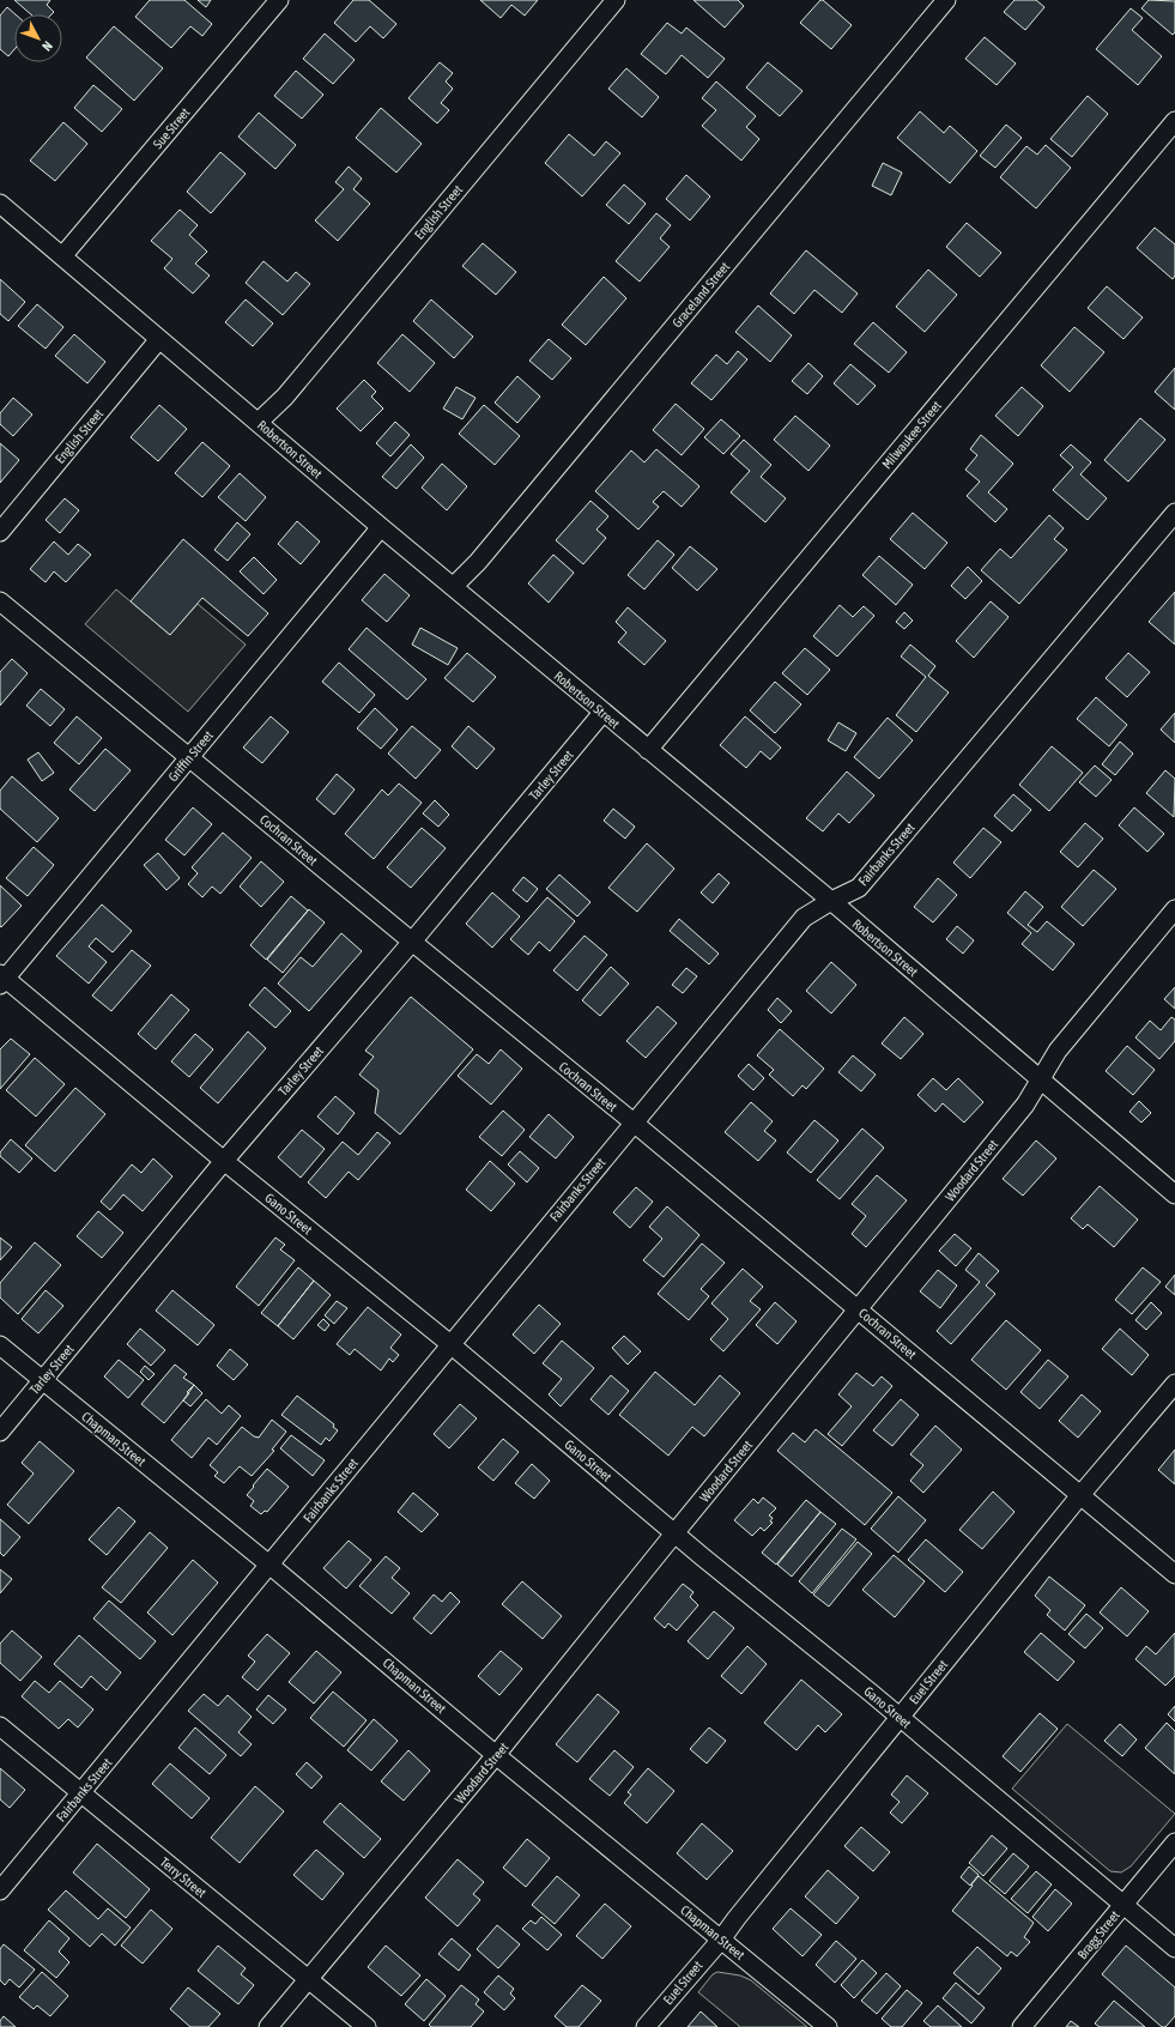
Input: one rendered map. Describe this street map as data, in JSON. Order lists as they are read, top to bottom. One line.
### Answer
{"streets":{"street":["Sue Street","English Street","Graceland Street","Milwaukee Street","Robertson Street","Griffin Street","Tarley Street","Cochran Street","Fairbanks Street","Woodard Street","Gano Street","Chapman Street","Euel Street","Terry Street","Bragg Street"]},"crossings":[["Sue Street","Robertson Street"],["English Street","Robertson Street"],["Graceland Street","Robertson Street"],["Milwaukee Street","Robertson Street"],["Robertson Street","Griffin Street"],["Robertson Street","Tarley Street"],["Robertson Street","Fairbanks Street"],["Robertson Street","Woodard Street"],["Griffin Street","Cochran Street"],["Griffin Street","Gano Street"],["Tarley Street","Cochran Street"],["Tarley Street","Gano Street"],["Tarley Street","Chapman Street"],["Cochran Street","Fairbanks Street"],["Cochran Street","Woodard Street"],["Cochran Street","Euel Street"],["Fairbanks Street","Gano Street"],["Fairbanks Street","Chapman Street"],["Fairbanks Street","Terry Street"],["Woodard Street","Gano Street"],["Woodard Street","Chapman Street"],["Woodard Street","Terry Street"],["Gano Street","Euel Street"],["Gano Street","Bragg Street"],["Chapman Street","Euel Street"]],"north":"bottom right"}
